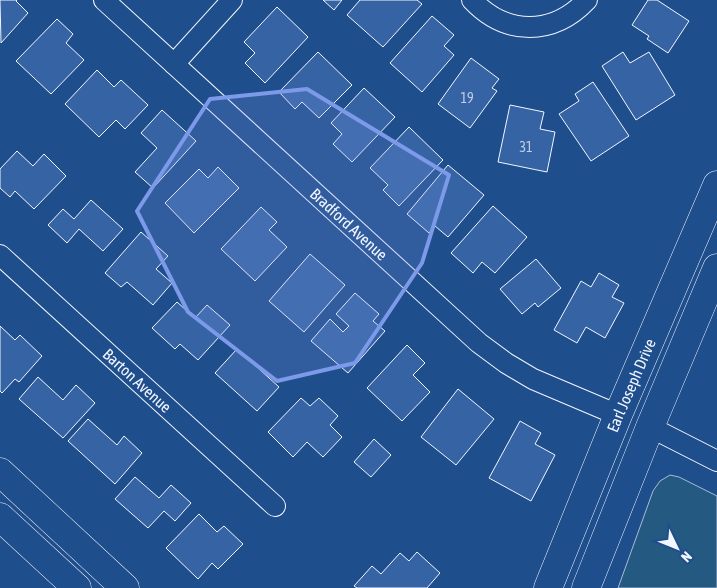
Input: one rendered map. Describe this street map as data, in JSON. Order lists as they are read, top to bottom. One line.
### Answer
{"streets":{"main road":["Earl Joseph Drive"],"street":["Bradford Avenue","Barton Avenue"]},"crossings":[["Bradford Avenue","Earl Joseph Drive"]],"house_numbers":["19","31"],"north":"bottom right"}
